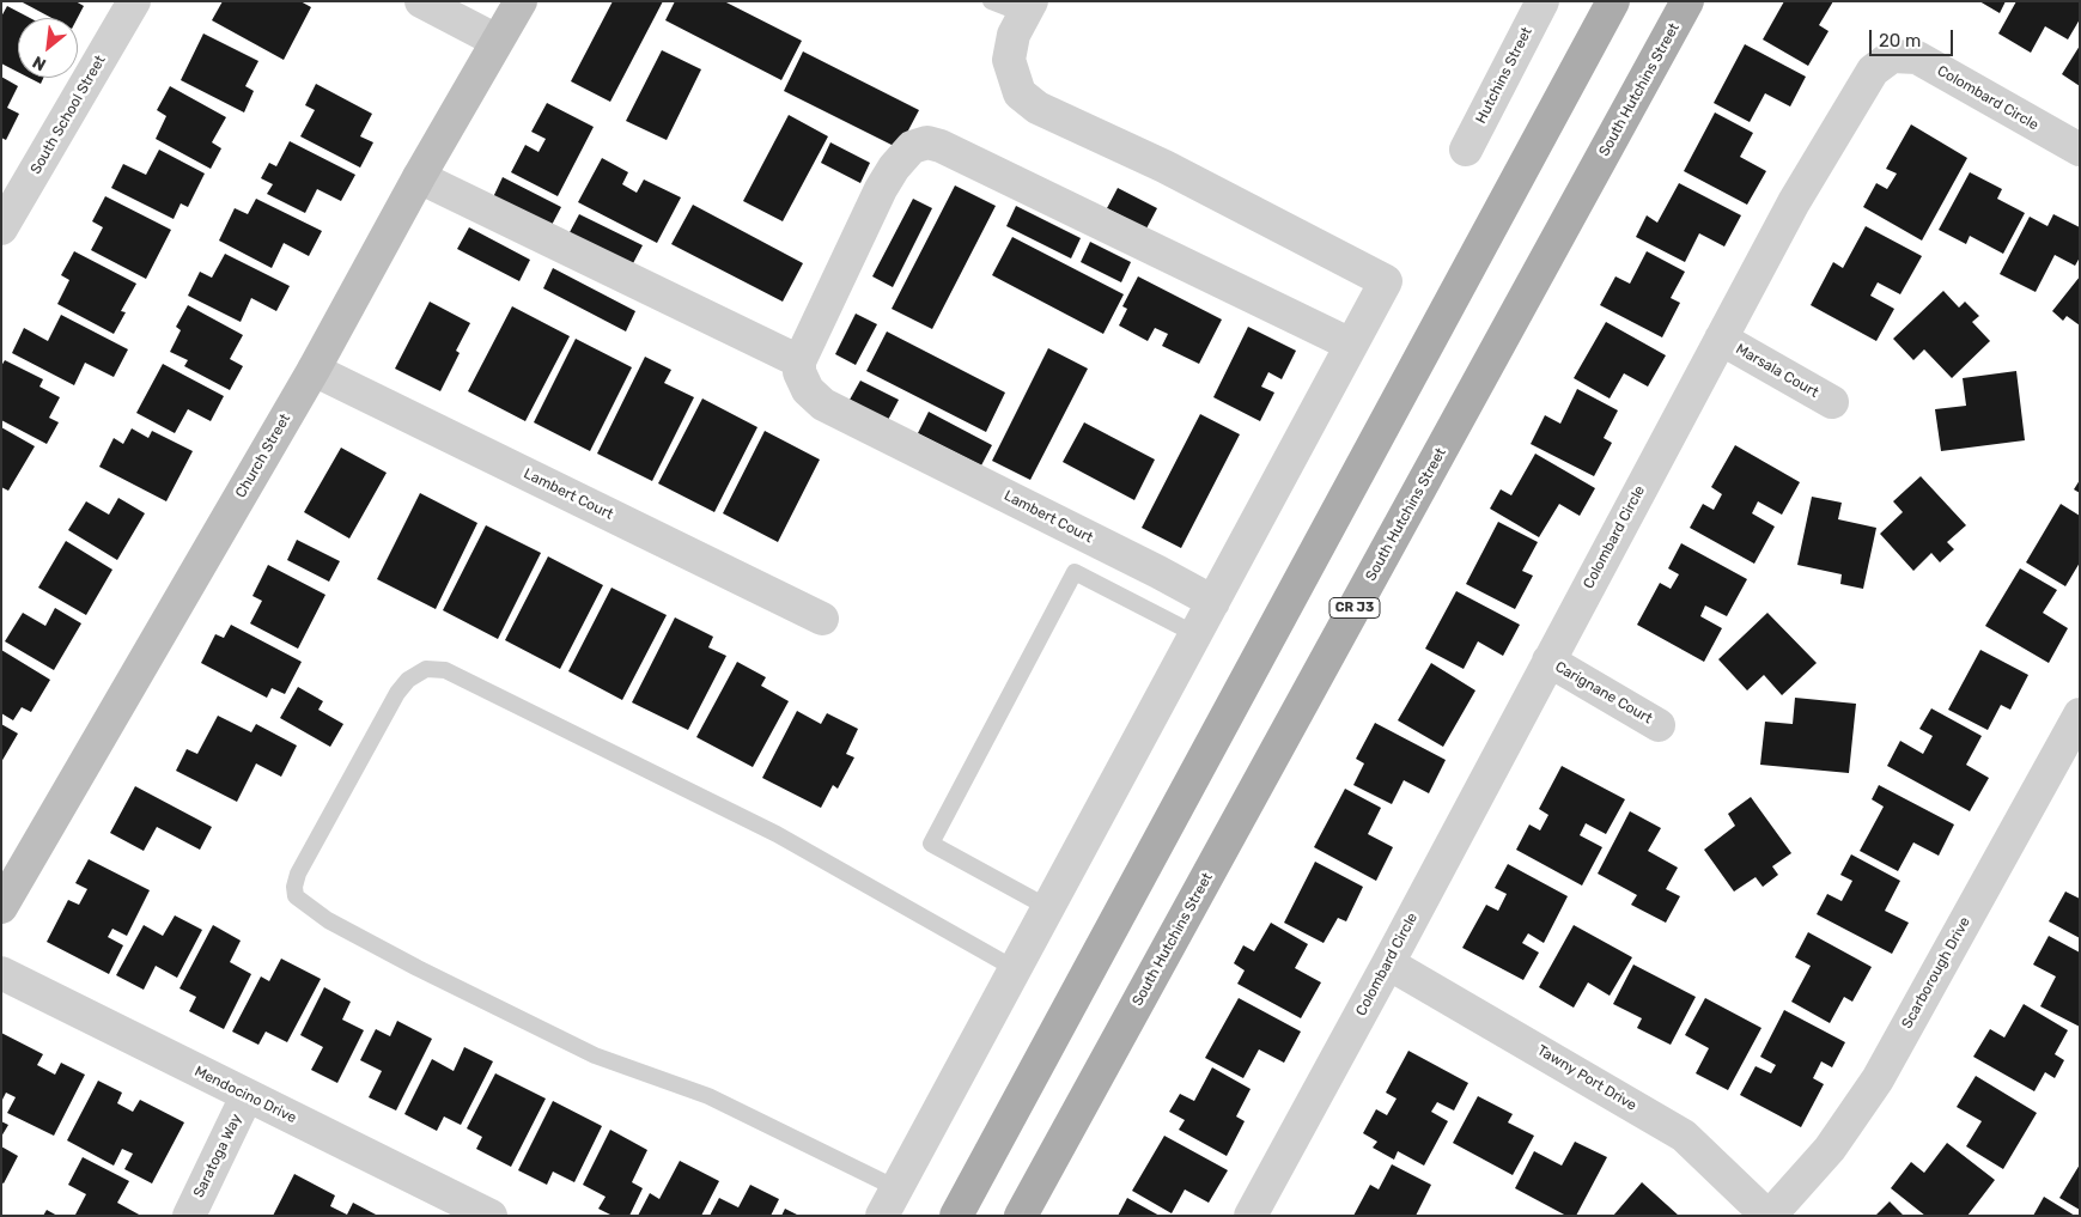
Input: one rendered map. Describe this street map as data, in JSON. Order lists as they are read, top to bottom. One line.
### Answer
{"streets":{"main road":["South Hutchins Street","CR J3"],"street":["Hutchins Street","Colombard Circle","South School Street","Marsala Court","Church Street","Lambert Court","Carignane Court","Scarborough Drive","Tawny Port Drive","Mendocino Drive","Saratoga Way"]},"crossings":[["Colombard Circle","Marsala Court"],["Colombard Circle","Carignane Court"],["Colombard Circle","Tawny Port Drive"],["Church Street","Lambert Court"],["Scarborough Drive","Tawny Port Drive"],["Mendocino Drive","Saratoga Way"]],"scale_bar":"20 m","north":"bottom left"}
